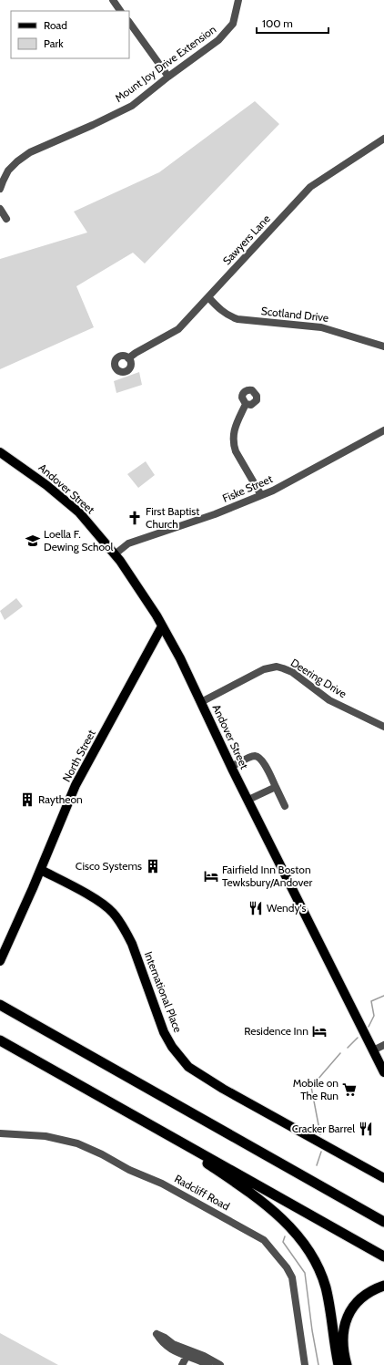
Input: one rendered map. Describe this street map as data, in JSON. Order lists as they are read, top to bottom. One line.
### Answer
{"streets":{"main road":["Andover Street","North Street","International Place"],"street":["Mount Joy Drive Extension","Sawyers Lane","Scotland Drive","Fiske Street","Deering Drive","Radcliff Road"]},"crossings":[["Sawyers Lane","Scotland Drive"],["Andover Street","Fiske Street"],["Andover Street","Deering Drive"],["Andover Street","North Street"],["North Street","International Place"]],"places":{"church":["First Baptist Church"],"school or university":["Loella F. Dewing School"],"building":["Raytheon","Cisco Systems"],"hotel":["Fairfield Inn Boston Tewksbury/Andover","Residence Inn"],"restaurant":["Wendy's","Cracker Barrel"],"supermarket":["Mobile on The Run"]},"legend":["Road","Park"],"scale_bar":"100 m"}
